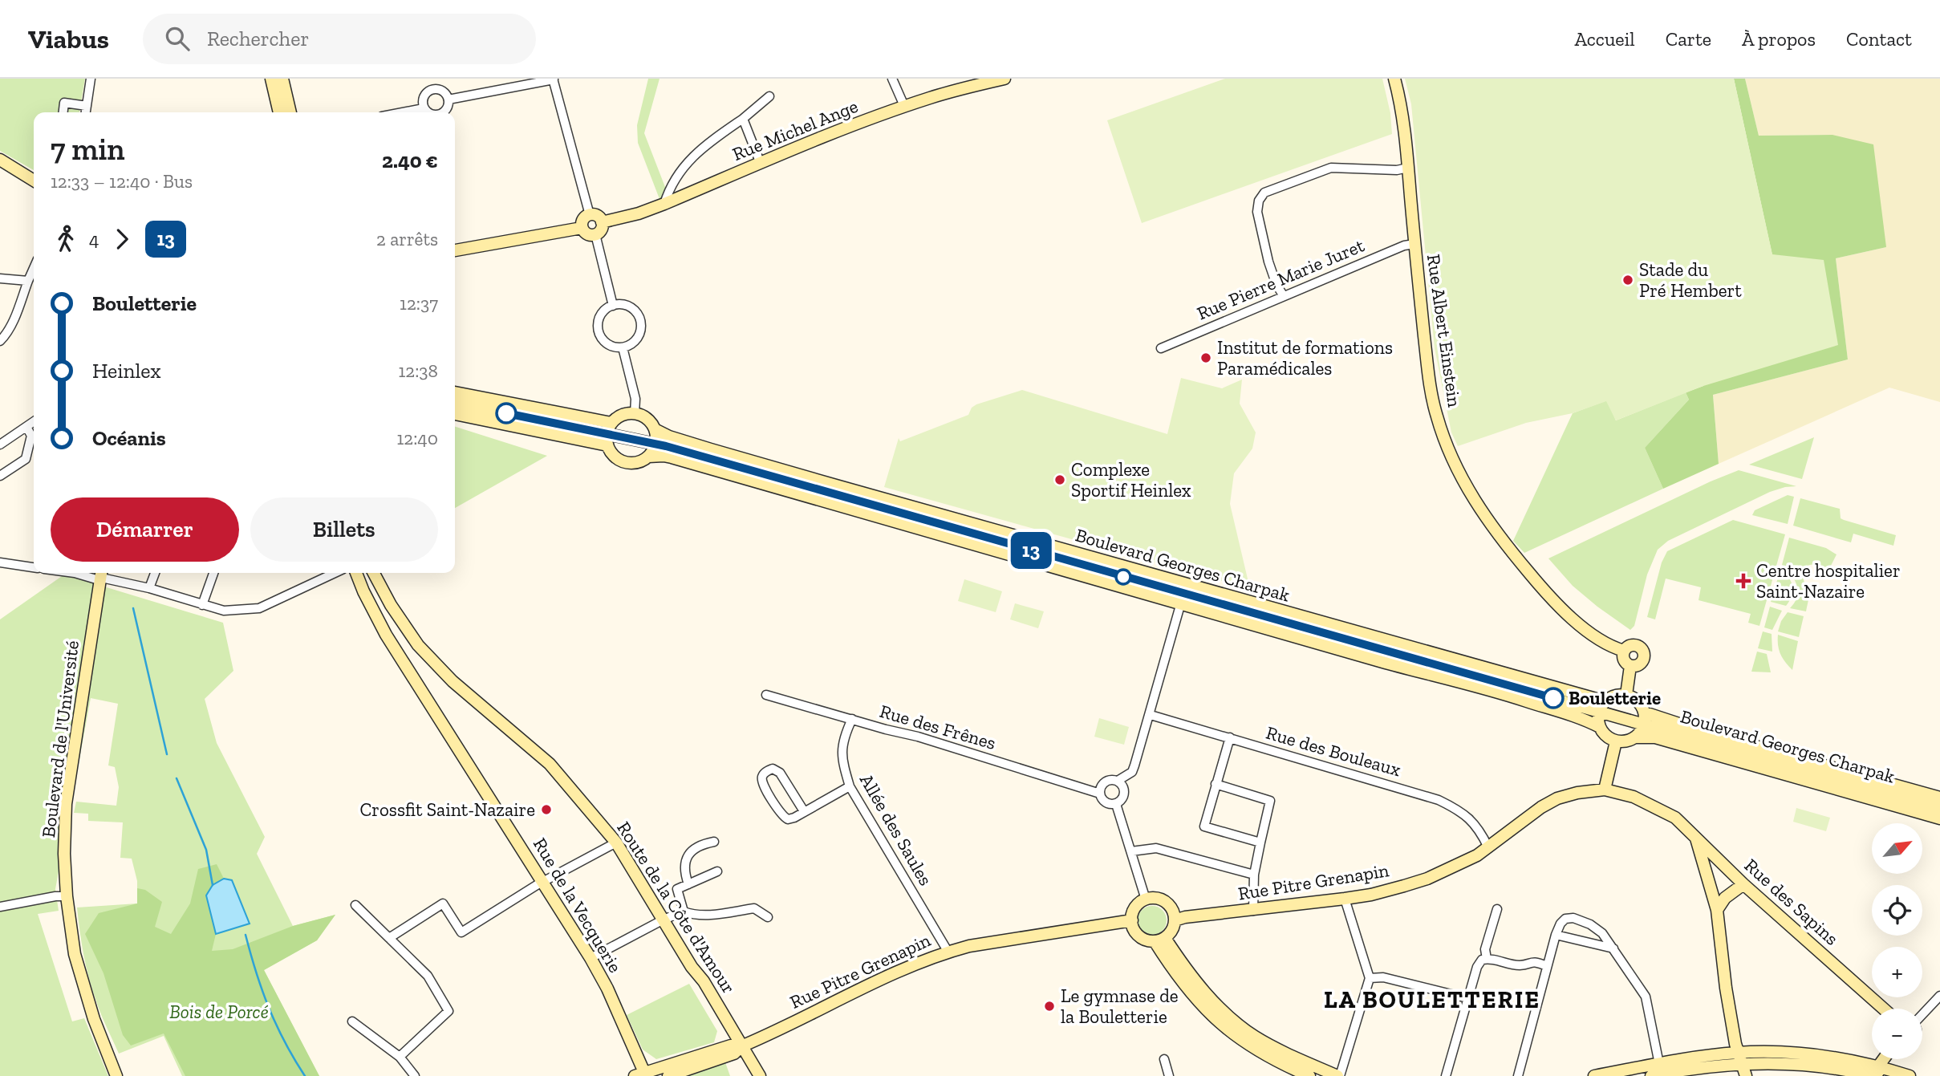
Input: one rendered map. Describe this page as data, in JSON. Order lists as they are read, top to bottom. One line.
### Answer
{"streets":{"street":["Rue Michel Ange","Rue Pierre Marie Juret","Rue Albert Einstein","Boulevard Georges Charpak","Rue des Frênes","Boulevard de l'Université","Rue des Bouleaux","Allée des Saules","Rue Pitre Grenapin","Rue des Sapins","Rue de la Vecquerie","Route de la Côte d'Amour"]},"crossings":[["Rue Pierre Marie Juret","Rue Albert Einstein"],["Rue des Frênes","Allée des Saules"],["Rue des Bouleaux","Rue Pitre Grenapin"],["Allée des Saules","Rue Pitre Grenapin"],["Rue Pitre Grenapin","Rue des Sapins"],["Rue Pitre Grenapin","Rue de la Vecquerie"],["Rue Pitre Grenapin","Route de la Côte d'Amour"]],"districts":["LA BOULETTERIE"],"parks":["Bois de Porcé"],"places":{"other":["Stade du Pré Hembert","Institut de formations Paramédicales","Complexe Sportif Heinlex","Bouletterie","Crossfit Saint-Nazaire","Le gymnase de la Bouletterie"],"health":["Centre hospitalier Saint-Nazaire"]},"lines":["bus line 13"],"north":"top right","page":{"header":"Viabus","search":"Rechercher","nav":["Accueil","Carte","À propos","Contact"],"on_map":"13","heading":["7 min","12:33 – 12:40 · Bus","2.40 €"],"legs":["4","13","2 arrêts"],"list":[{"name":"Bouletterie","value":"12:37"},{"name":"Heinlex","value":"12:38"},{"name":"Océanis","value":"12:40"}],"buttons":["Démarrer","Billets"],"map_buttons":["+","−"]}}
